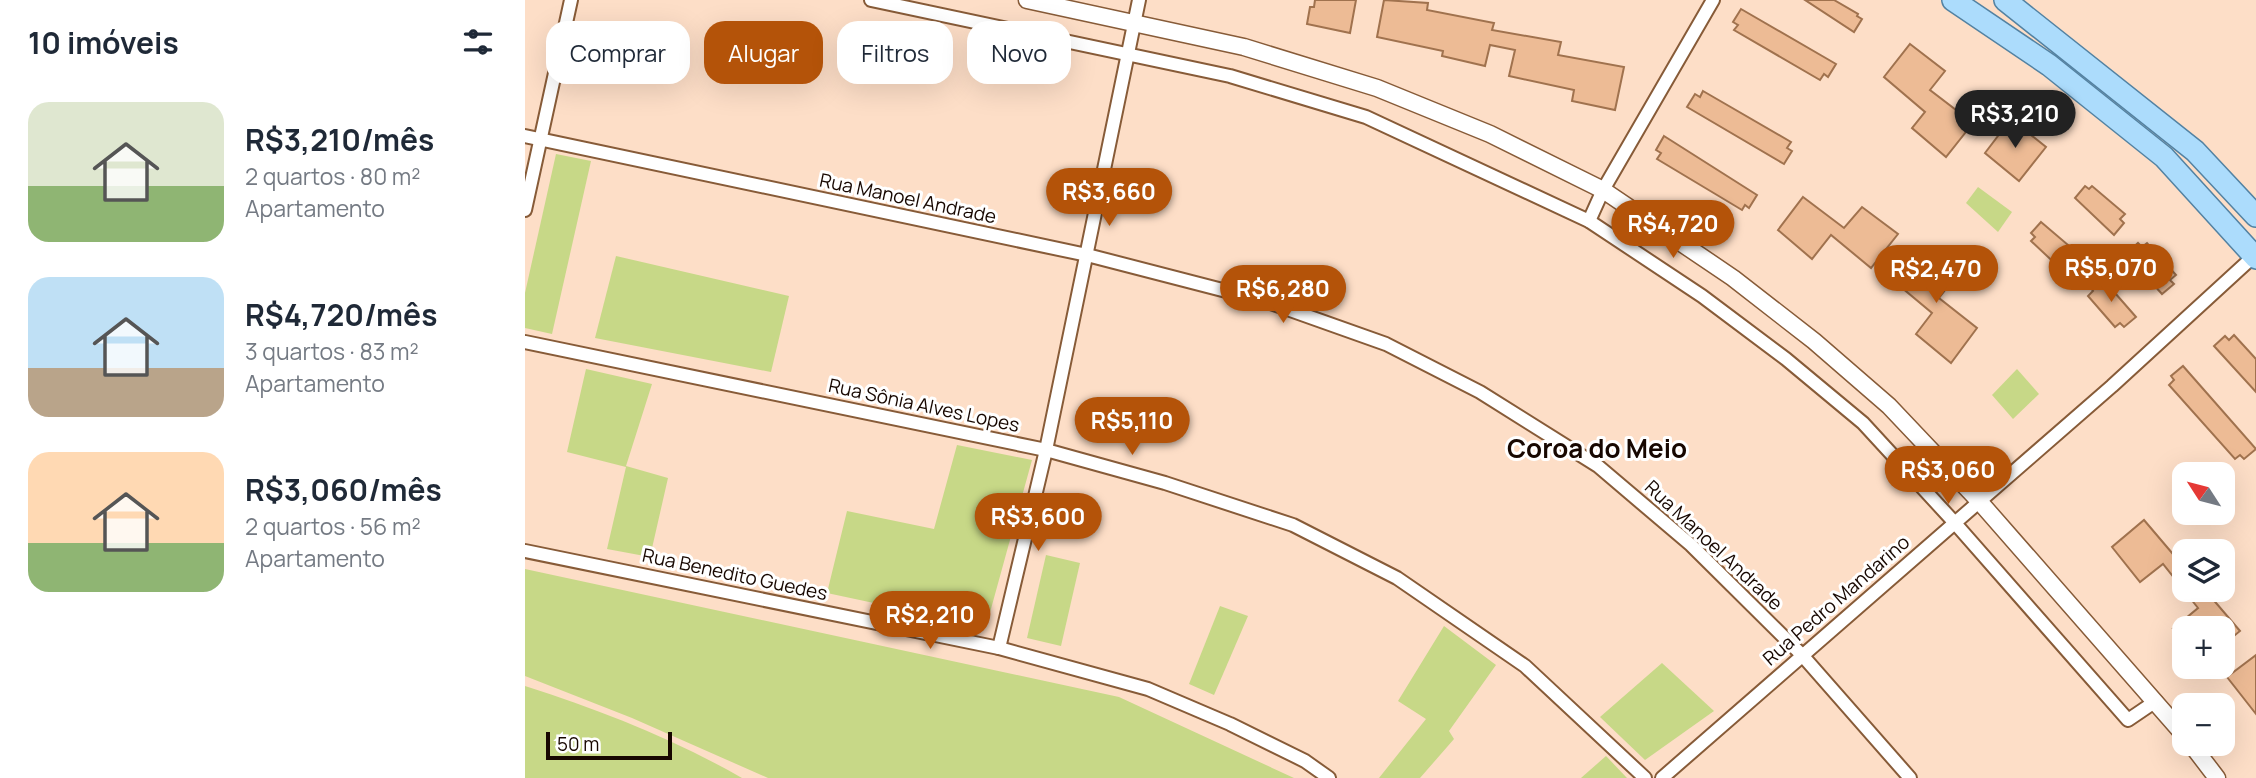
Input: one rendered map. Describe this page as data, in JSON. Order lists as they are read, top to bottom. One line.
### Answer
{"streets":{"street":["Rua Manoel Andrade","Rua Sônia Alves Lopes","Rua Benedito Guedes","Rua Pedro Mandarino"]},"crossings":[["Rua Manoel Andrade","Rua Pedro Mandarino"]],"districts":["Coroa do Meio"],"scale_bar":"50 m","north":"top left","page":{"heading":"10 imóveis","chip":["Comprar","Alugar","Filtros","Novo"],"list":[{"name":"R$3,210/mês","note":"2 quartos · 80 m² · Apartamento"},{"name":"R$4,720/mês","note":"3 quartos · 83 m² · Apartamento"},{"name":"R$3,060/mês","note":"2 quartos · 56 m² · Apartamento"}],"price":["R$3,210","R$3,660","R$4,720","R$5,070","R$2,470","R$6,280","R$5,110","R$3,060","R$3,600","R$2,210"],"map_buttons":["+","−"],"scale":"50 m"}}
